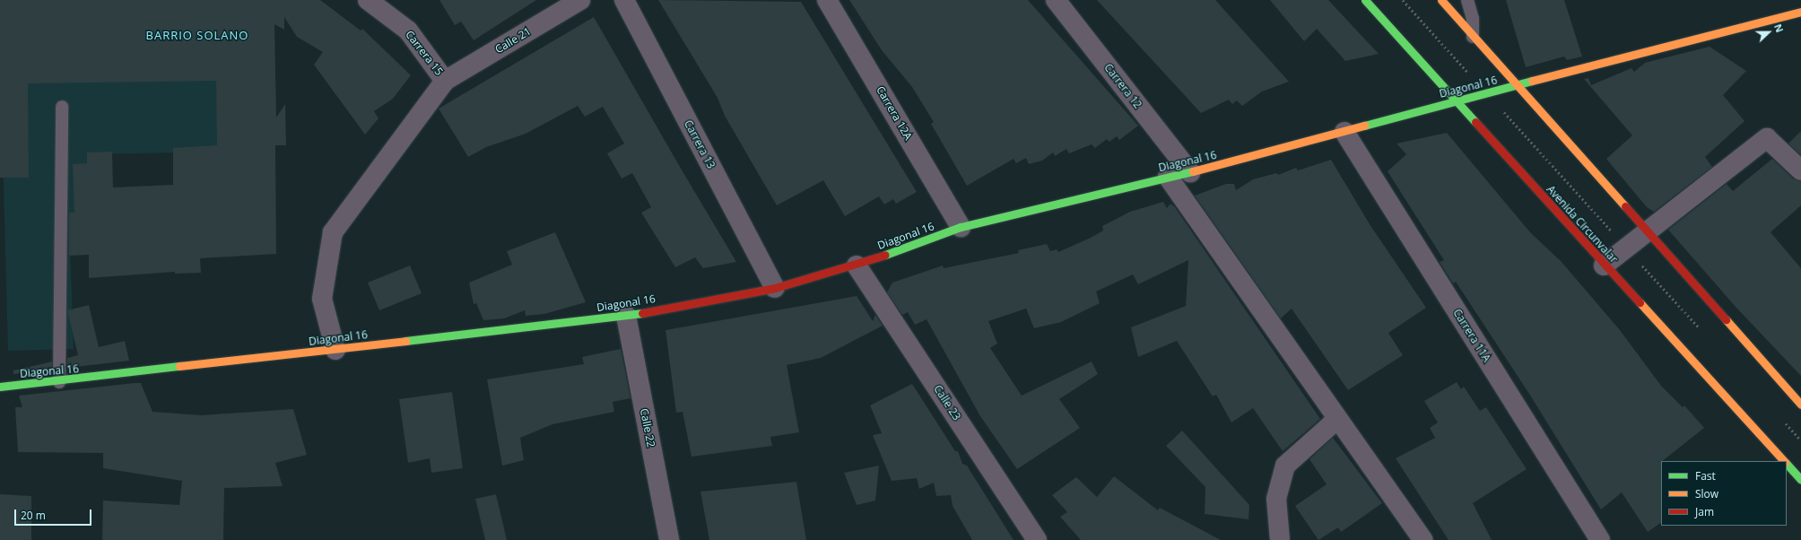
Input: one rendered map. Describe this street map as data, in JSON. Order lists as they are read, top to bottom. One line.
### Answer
{"streets":{"street":["Calle 21","Carrera 15","Carrera 12","Diagonal 16","Carrera 12A","Carrera 13","Avenida Circunvalar","Carrera 11A","Calle 23","Calle 22"]},"crossings":[["Calle 21","Carrera 15"],["Carrera 12","Diagonal 16"],["Diagonal 16","Carrera 12A"],["Diagonal 16","Carrera 13"],["Diagonal 16","Avenida Circunvalar"],["Diagonal 16","Carrera 11A"],["Diagonal 16","Calle 23"],["Diagonal 16","Calle 22"]],"districts":["BARRIO SOLANO"],"legend":["Fast","Slow","Jam"],"scale_bar":"20 m","north":"right"}
